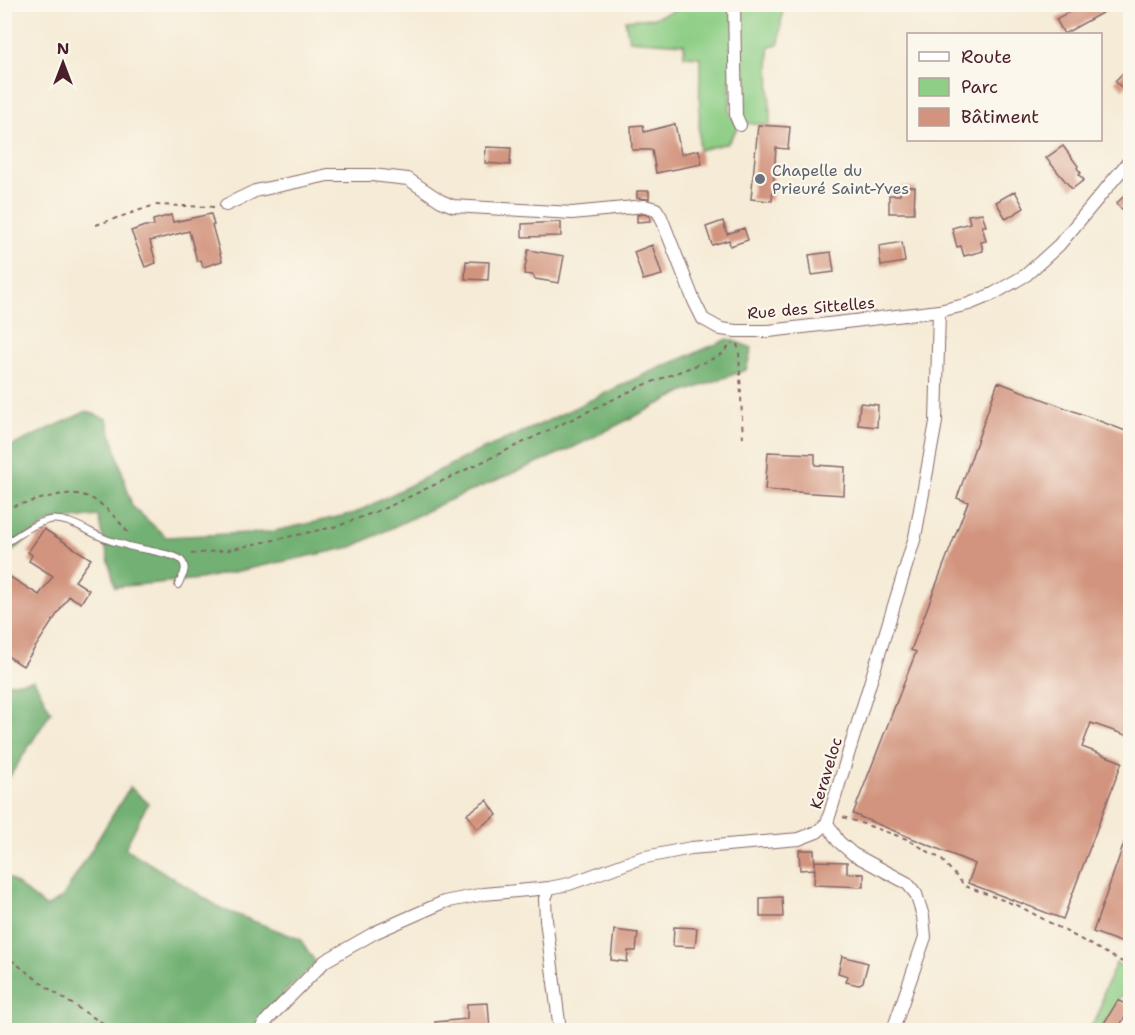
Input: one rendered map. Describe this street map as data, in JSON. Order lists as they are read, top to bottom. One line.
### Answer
{"streets":{"street":["Rue des Sittelles","Keraveloc"]},"crossings":[["Rue des Sittelles","Keraveloc"]],"places":["Chapelle du Prieuré Saint-Yves"],"legend":["Route","Parc","Bâtiment"],"north":"top"}
